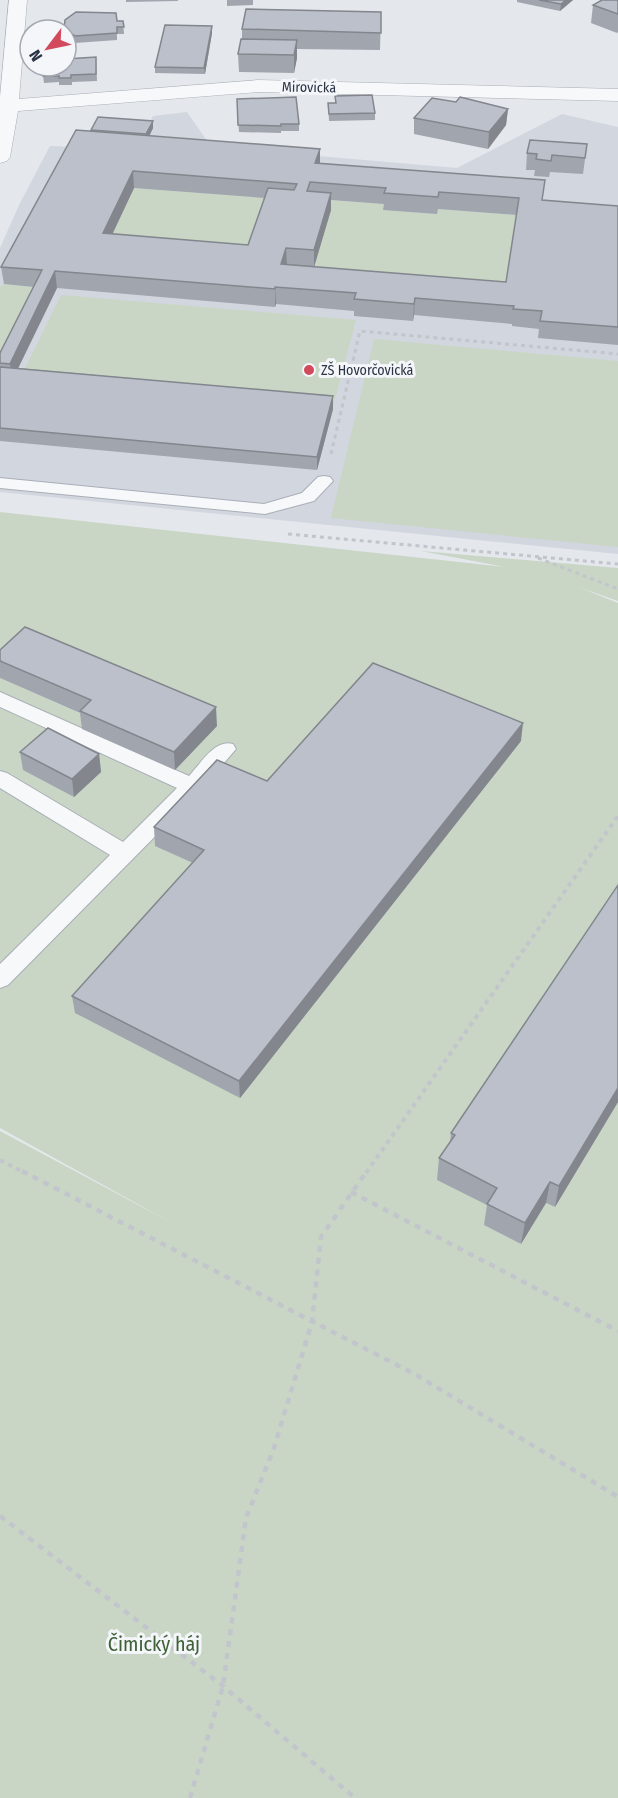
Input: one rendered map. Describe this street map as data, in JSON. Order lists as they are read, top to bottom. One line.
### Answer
{"streets":{"street":["Mirovická"]},"parks":["Čimický háj"],"places":["ZŠ Hovorčovická"],"north":"bottom left"}
